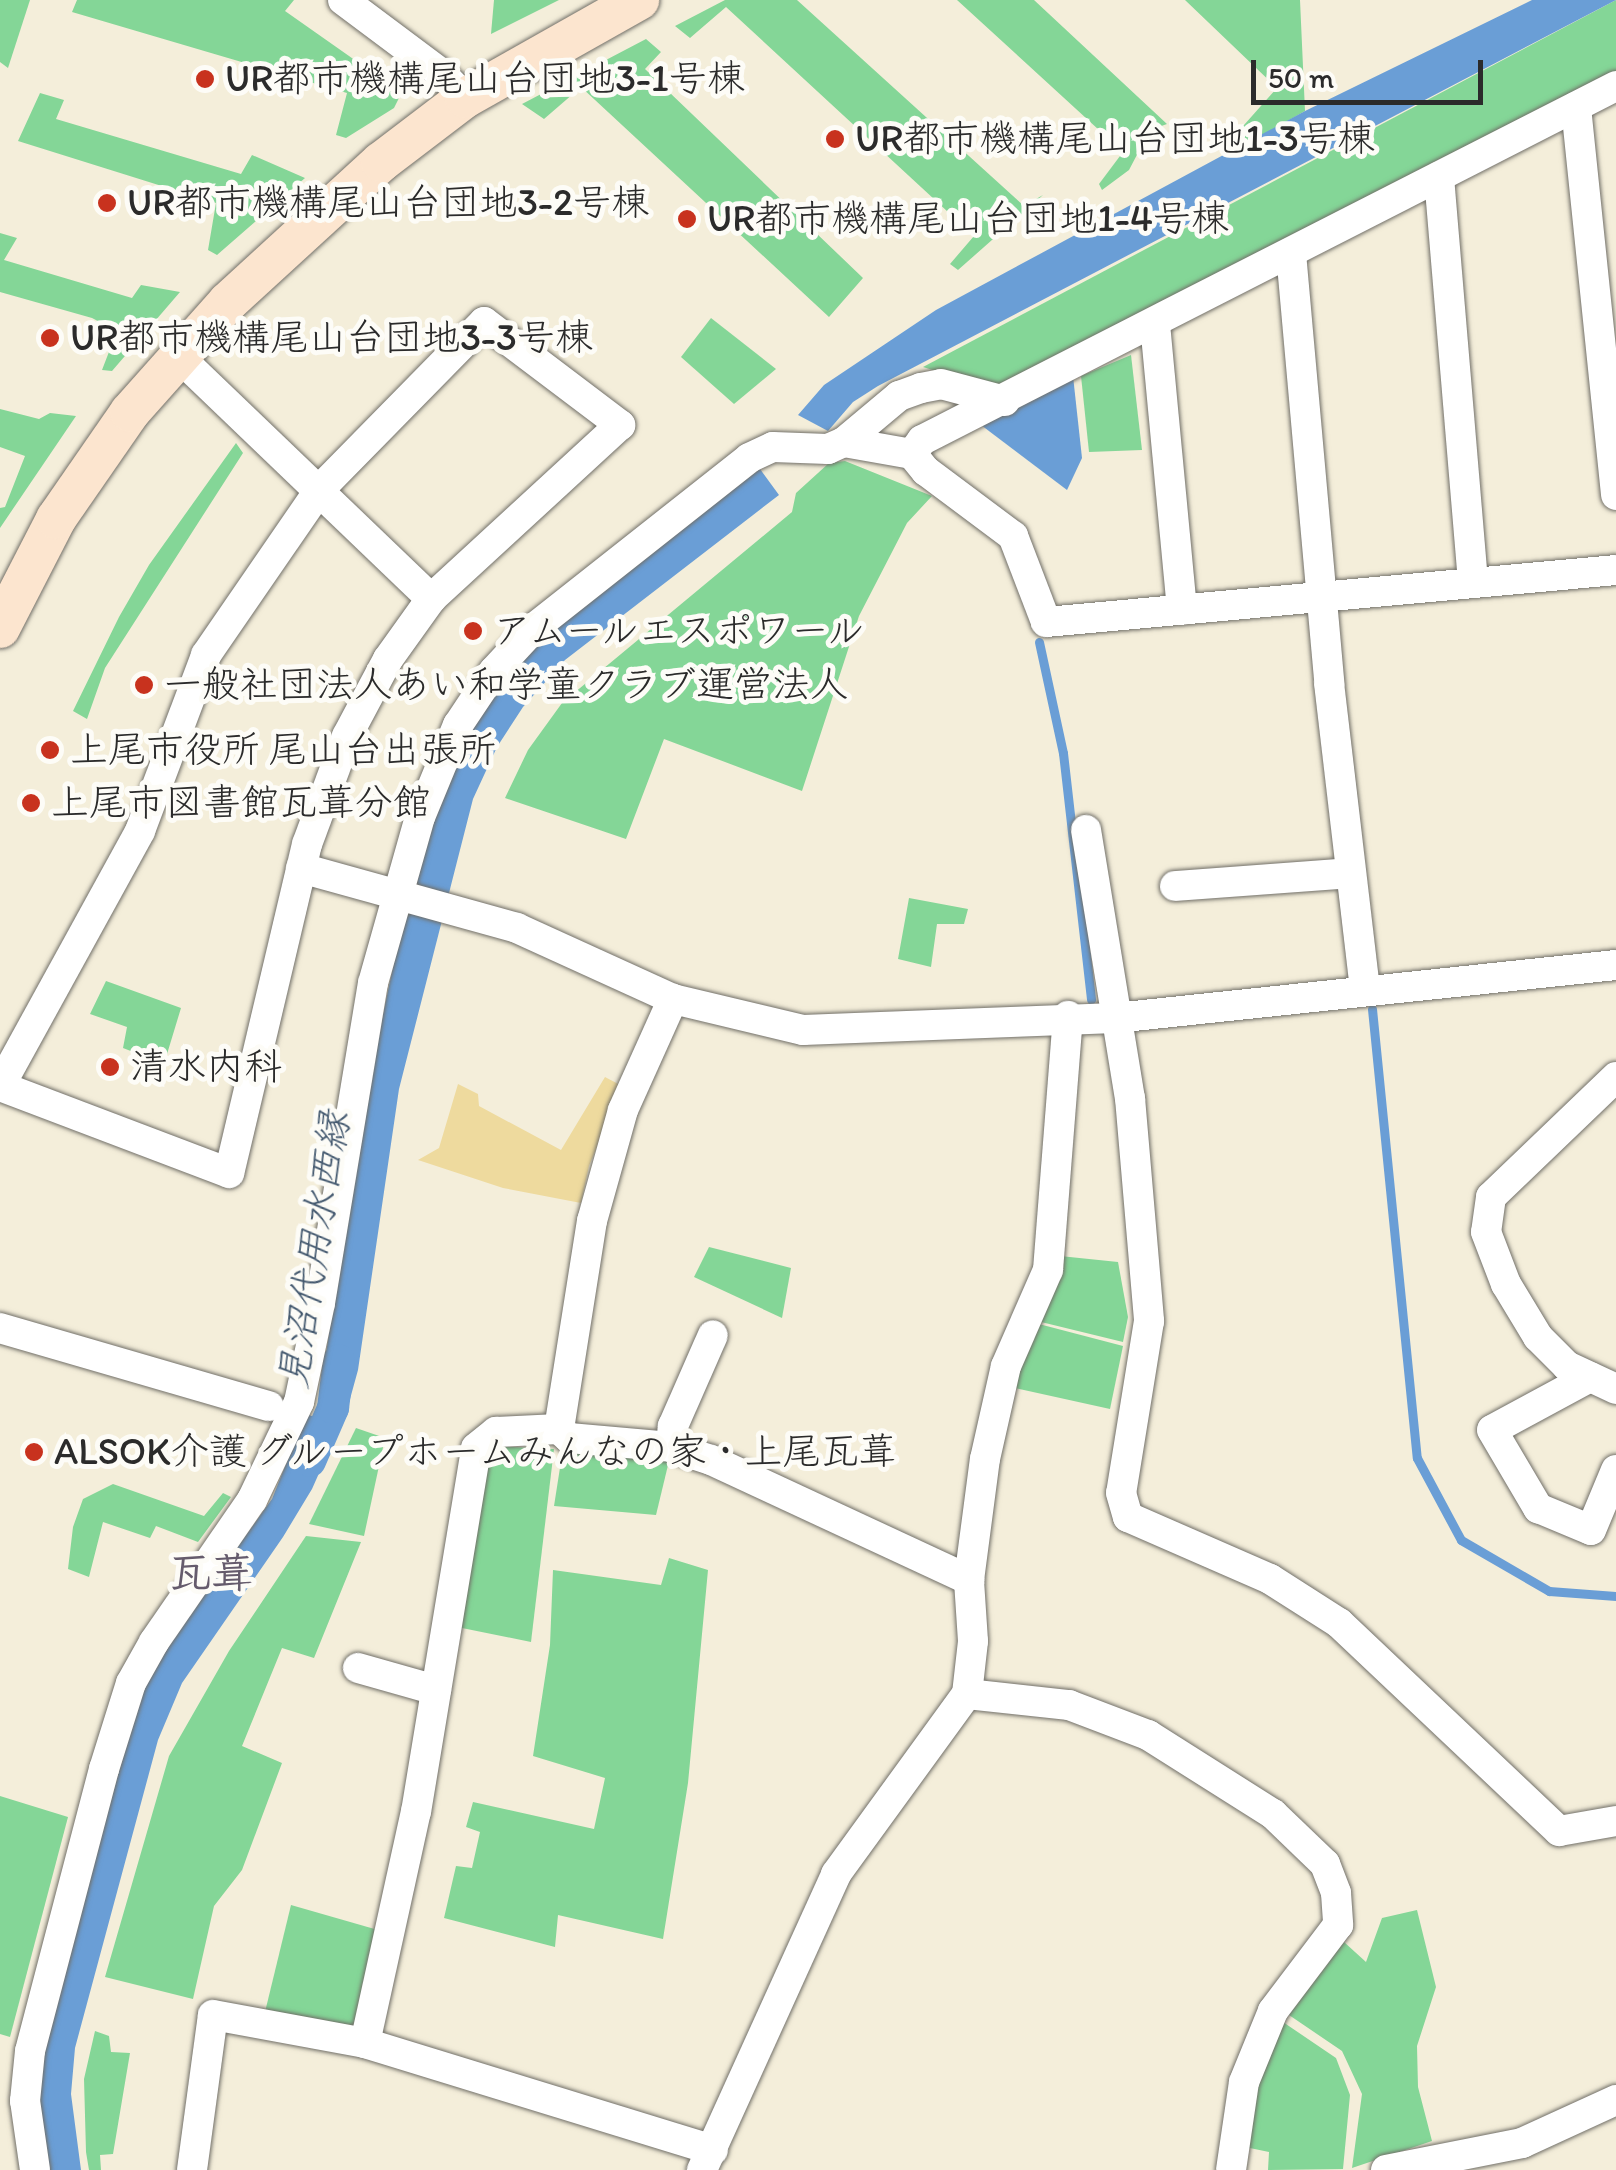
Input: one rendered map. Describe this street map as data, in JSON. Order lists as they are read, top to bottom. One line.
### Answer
{"districts":["瓦葺"],"water":["見沼代用水西縁"],"places":["UR都市機構尾山台団地3-1号棟","UR都市機構尾山台団地1-3号棟","UR都市機構尾山台団地3-2号棟","UR都市機構尾山台団地1-4号棟","UR都市機構尾山台団地3-3号棟","アムールエスポワール","一般社団法人あい和学童クラブ運営法人","上尾市役所 尾山台出張所","上尾市図書館瓦葺分館","清水内科","ALSOK介護 グループホームみんなの家・上尾瓦葺"],"scale_bar":"50 m"}
